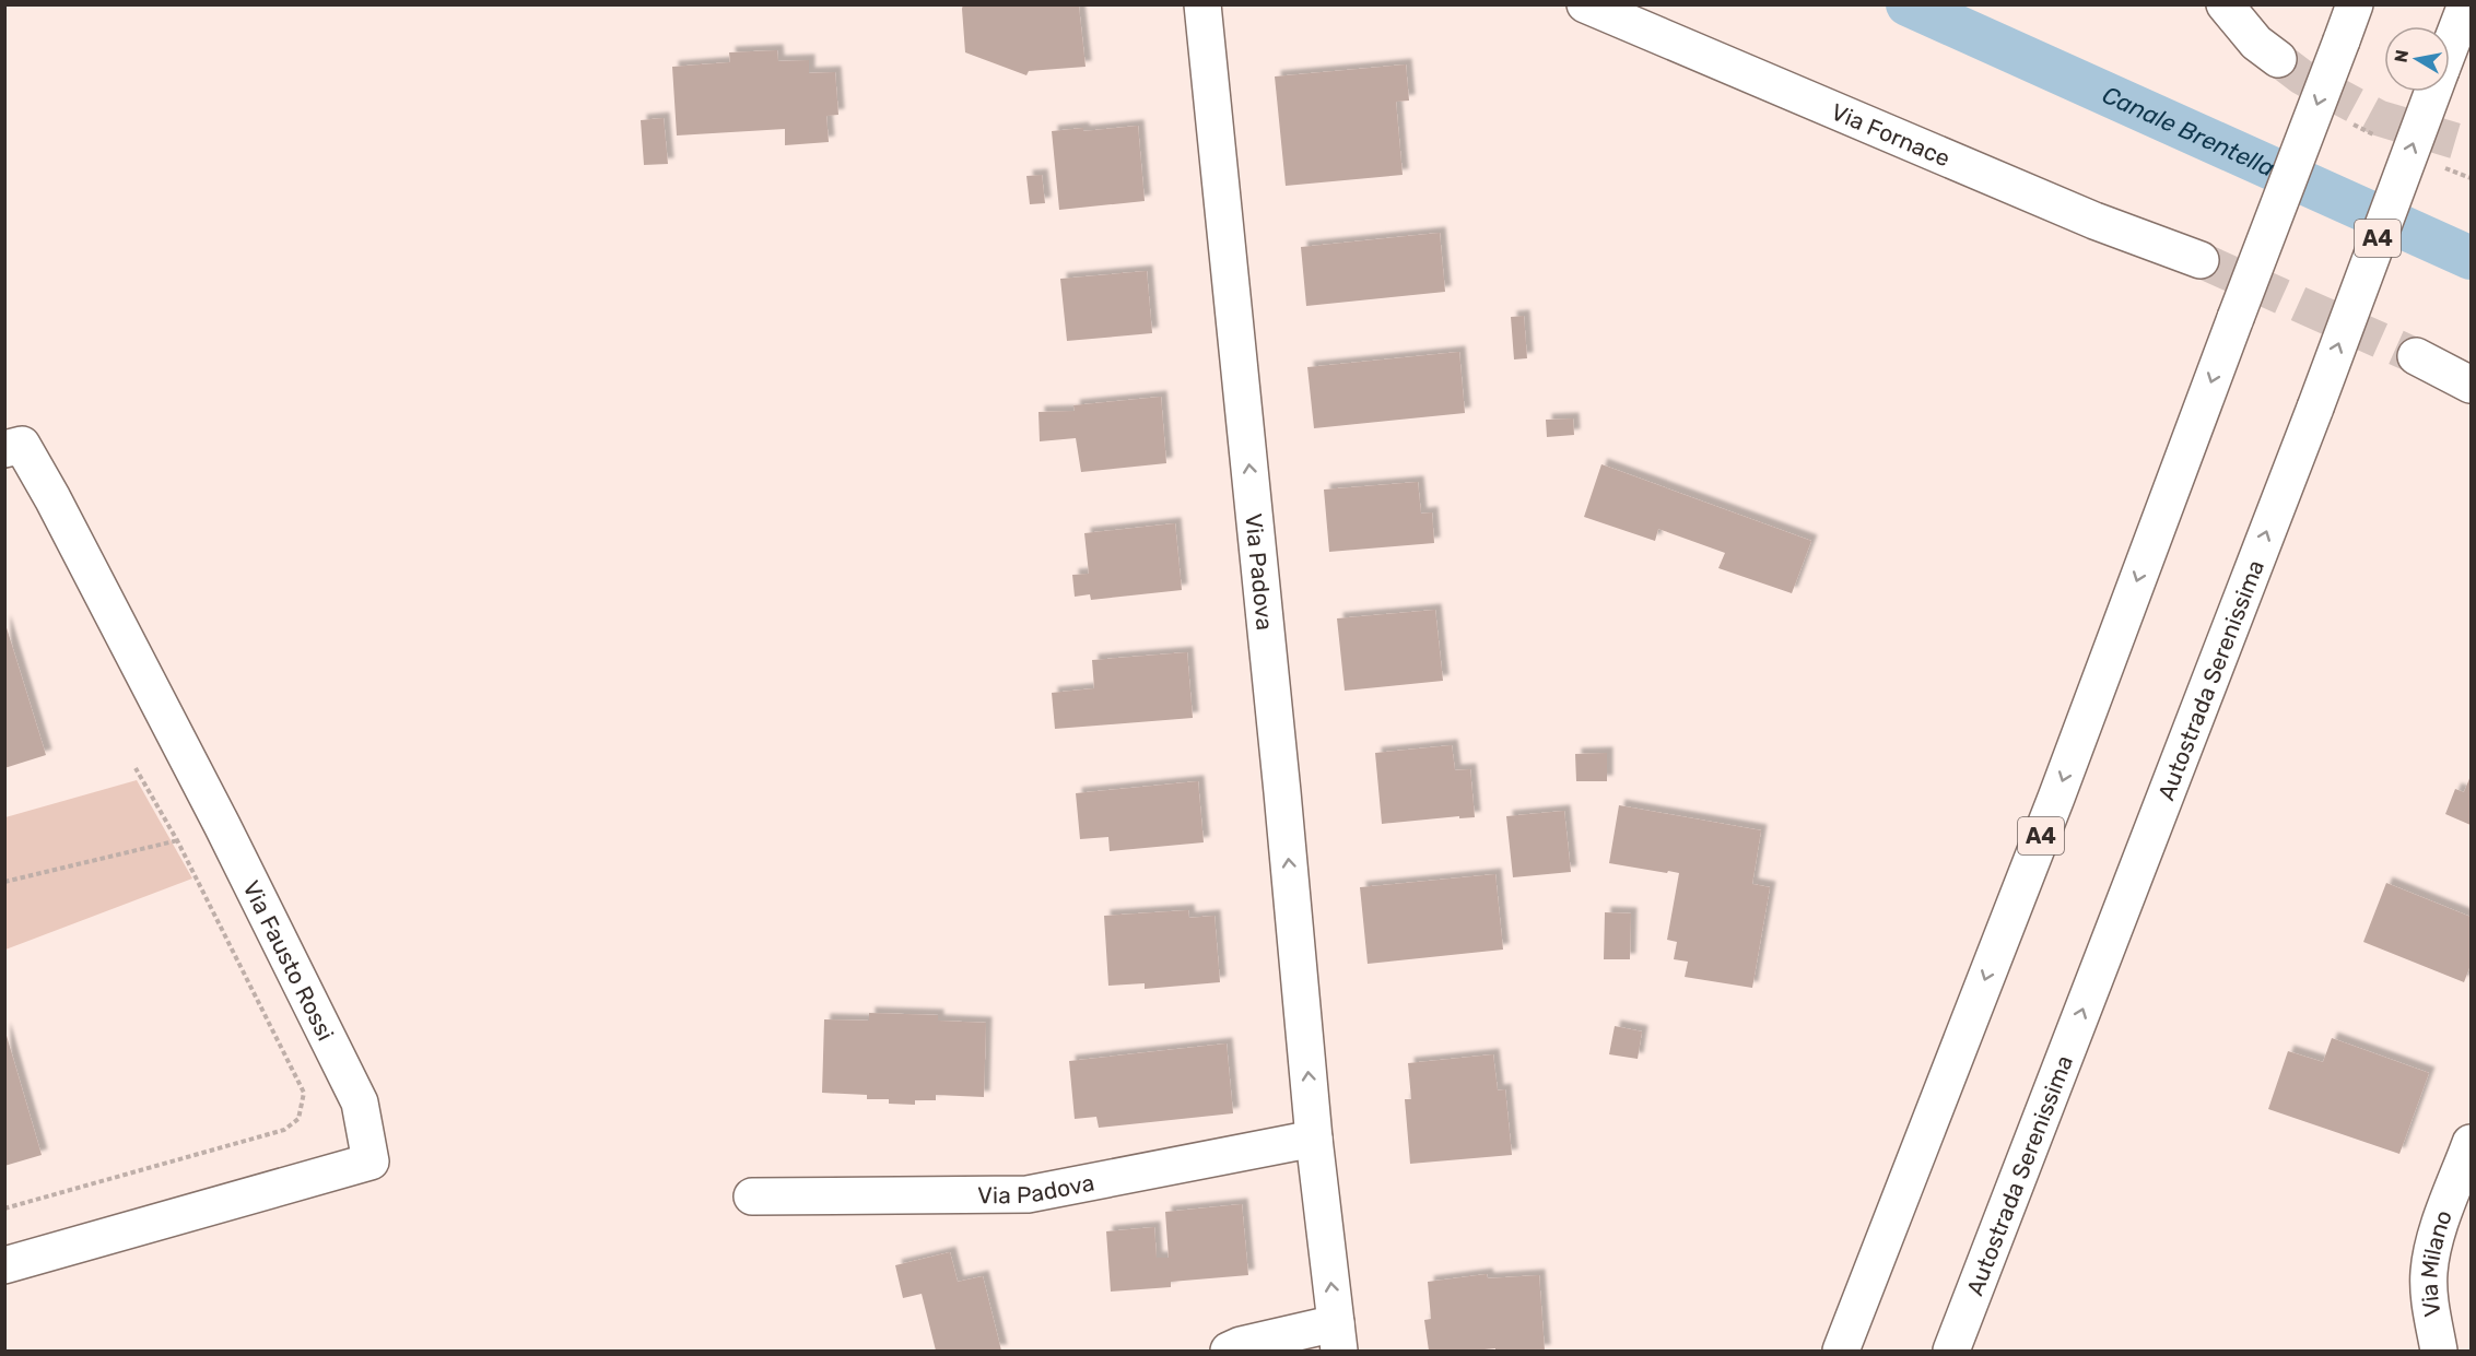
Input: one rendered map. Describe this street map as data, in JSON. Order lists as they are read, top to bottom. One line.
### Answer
{"streets":{"main road":["Via Fornace","A4","Via Padova","Autostrada Serenissima","Via Fausto Rossi","Via Milano"]},"one_way":["Via Padova"],"water":["Canale Brentella"],"north":"left"}
